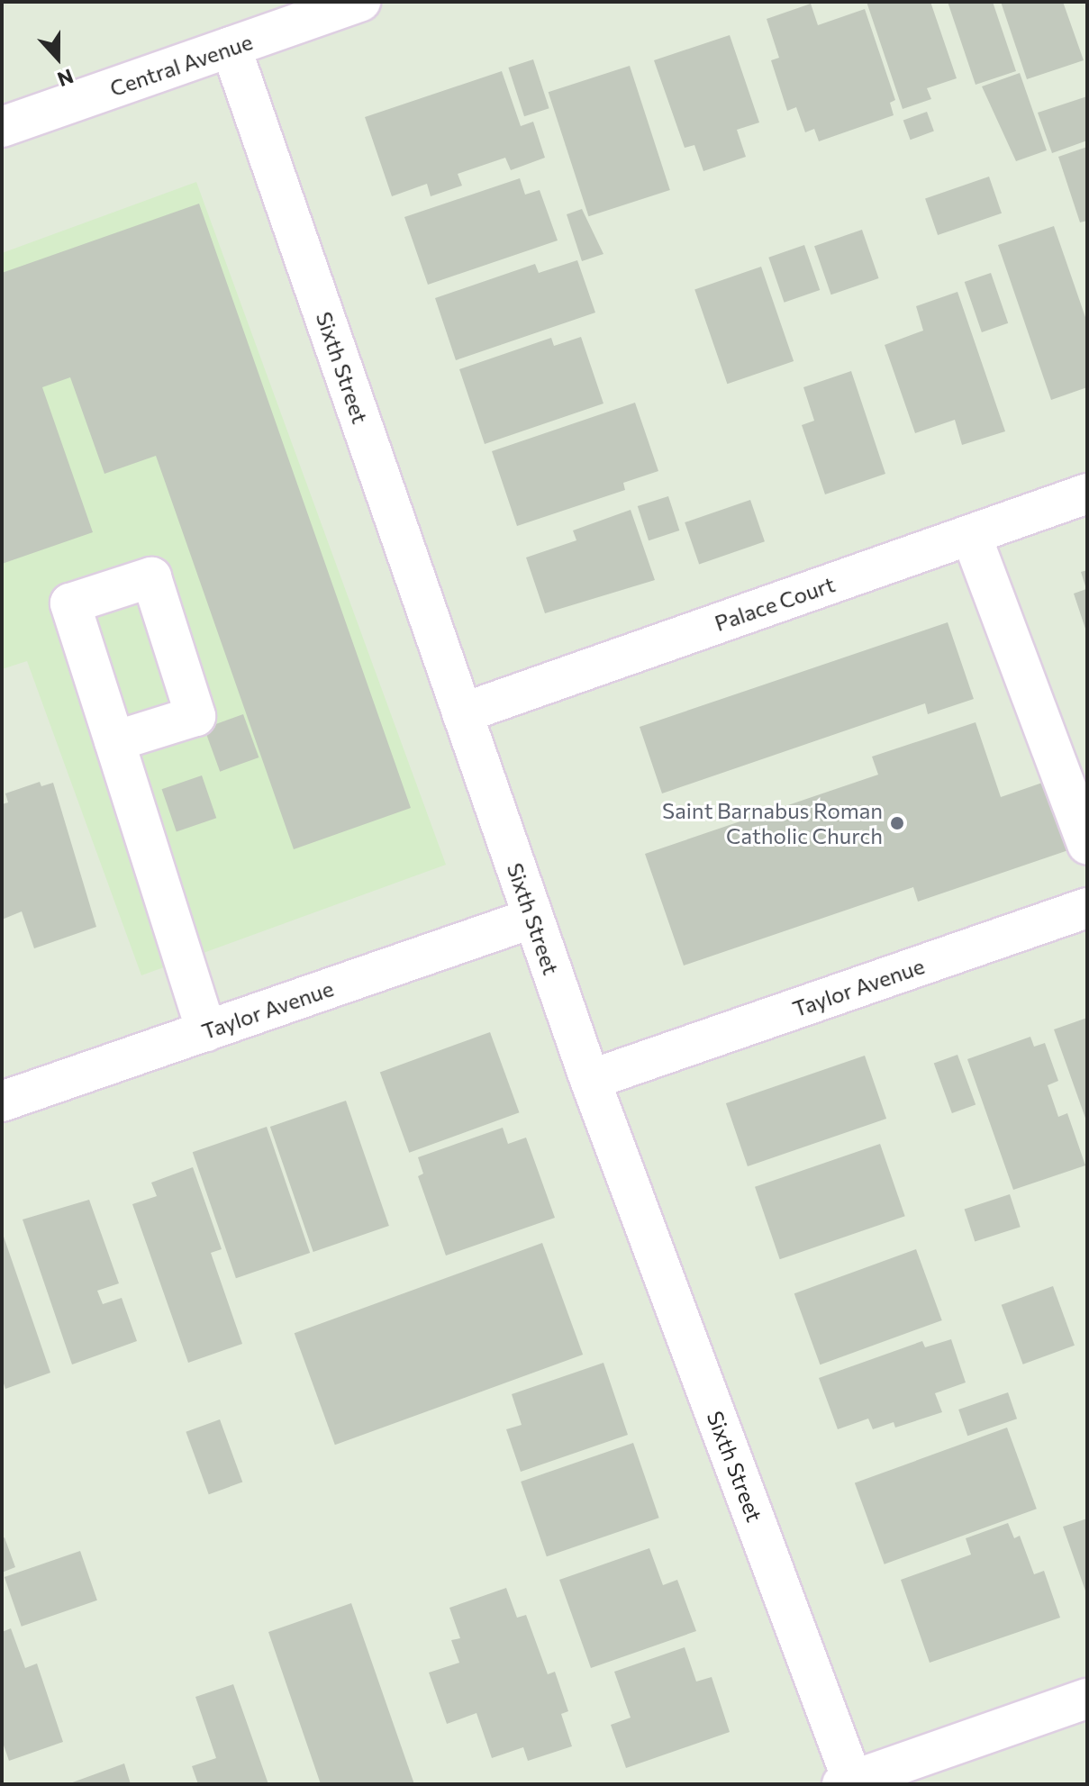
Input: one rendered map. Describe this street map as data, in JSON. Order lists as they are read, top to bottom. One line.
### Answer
{"streets":{"street":["Central Avenue","Sixth Street","Palace Court","Taylor Avenue"]},"crossings":[["Central Avenue","Sixth Street"],["Sixth Street","Palace Court"],["Sixth Street","Taylor Avenue"]],"places":["Saint Barnabus Roman Catholic Church"],"north":"bottom"}
